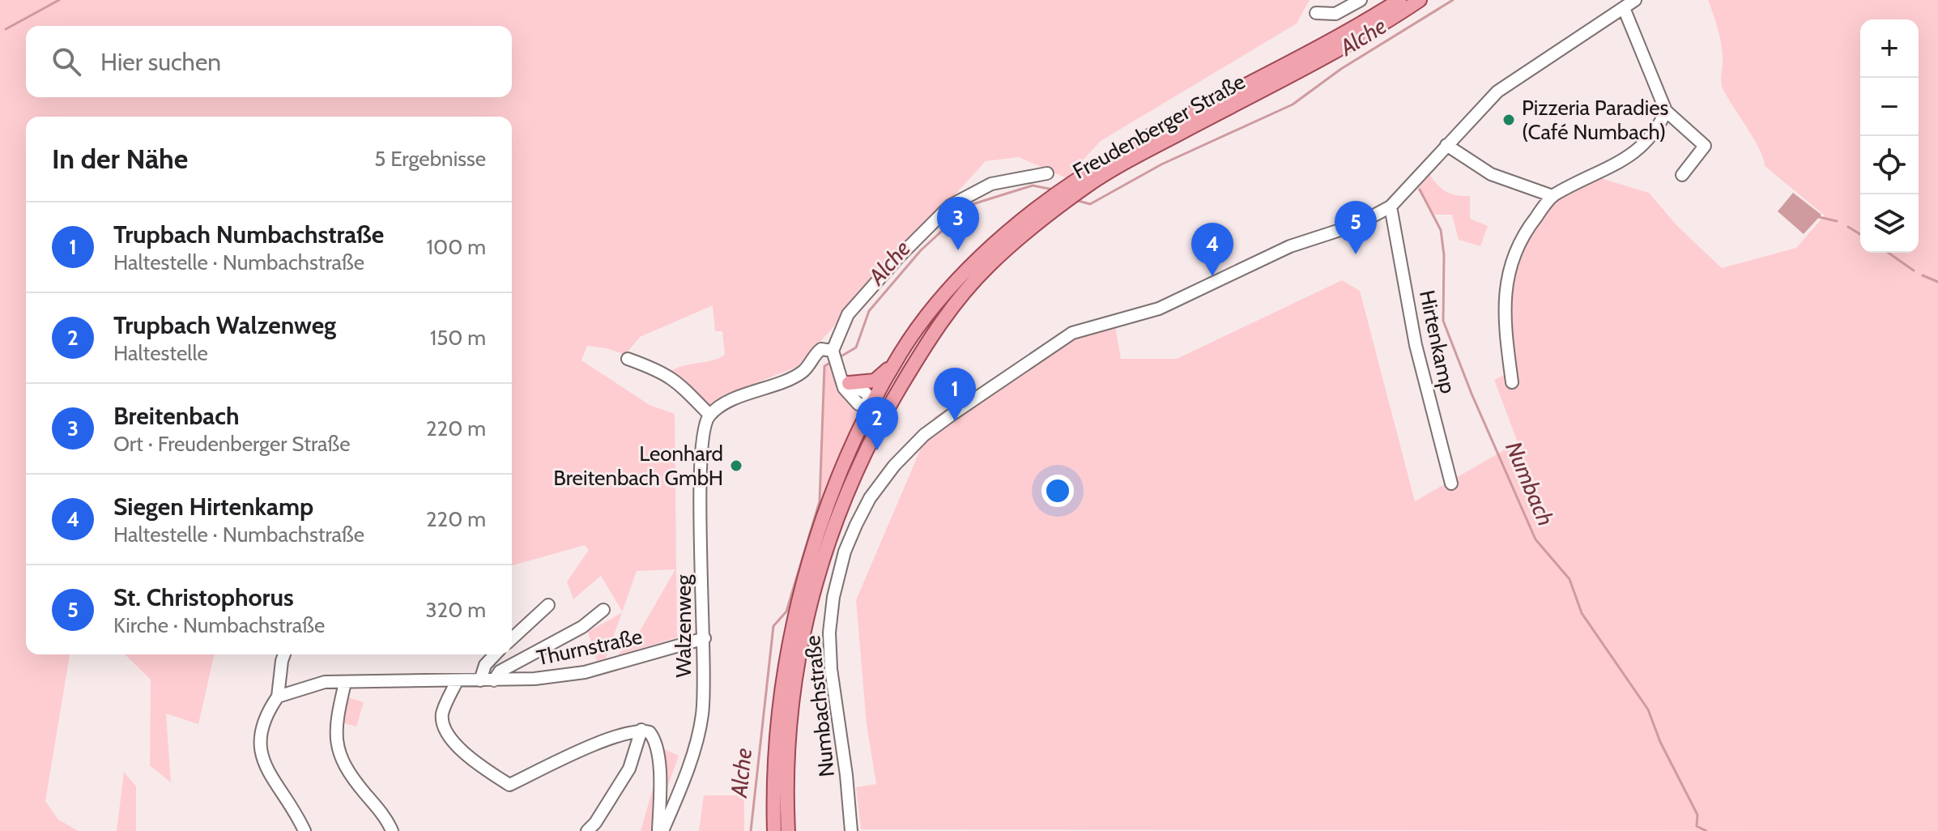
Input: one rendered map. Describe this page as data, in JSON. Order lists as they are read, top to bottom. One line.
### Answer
{"streets":{"main road":["Freudenberger Straße"],"street":["Hirtenkamp","Walzenweg","Thurnstraße","Numbachstraße"]},"crossings":[["Hirtenkamp","Numbachstraße"],["Walzenweg","Thurnstraße"]],"water":["Alche","Numbach"],"places":["Pizzeria Paradies (Café Numbach)","Leonhard Breitenbach GmbH"],"page":{"map_buttons":["+","−"],"search":"Hier suchen","heading":["In der Nähe","5 Ergebnisse"],"pins":["3","5","4","1","2"],"list":[{"mark":"1","name":"Trupbach Numbachstraße","note":"Haltestelle · Numbachstraße","value":"100 m"},{"mark":"2","name":"Trupbach Walzenweg","note":"Haltestelle","value":"150 m"},{"mark":"3","name":"Breitenbach","note":"Ort · Freudenberger Straße","value":"220 m"},{"mark":"4","name":"Siegen Hirtenkamp","note":"Haltestelle · Numbachstraße","value":"220 m"},{"mark":"5","name":"St. Christophorus","note":"Kirche · Numbachstraße","value":"320 m"}]}}
